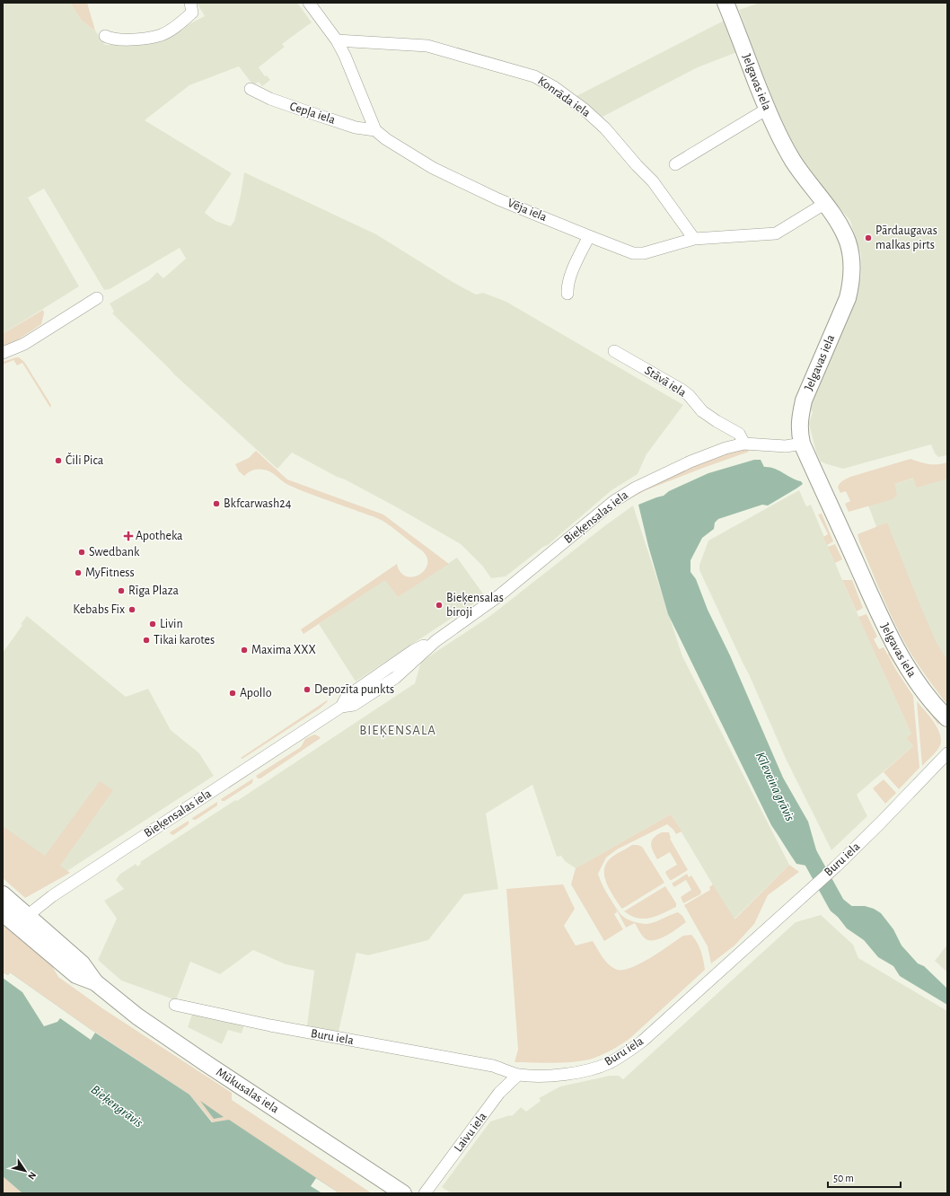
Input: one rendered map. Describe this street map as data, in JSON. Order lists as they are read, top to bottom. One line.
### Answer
{"streets":{"street":["Jelgavas iela","Konrāda iela","Cepļa iela","Vēja iela","Stāvā iela","Bieķensalas iela","Buru iela","Mūkusalas iela","Laivu iela"]},"crossings":[["Jelgavas iela","Vēja iela"],["Jelgavas iela","Bieķensalas iela"],["Konrāda iela","Vēja iela"],["Cepļa iela","Vēja iela"],["Stāvā iela","Bieķensalas iela"],["Bieķensalas iela","Mūkusalas iela"],["Buru iela","Laivu iela"]],"districts":["BIEĶENSALA"],"water":["Kīleveina grāvis","Bieķengrāvis"],"places":{"other":["Pārdaugavas malkas pirts","Čili Pica","Bkfcarwash24","Swedbank","MyFitness","Rīga Plaza","Bieķensalas biroji","Kebabs Fix","Livin","Tikai karotes","Maxima XXX","Depozīta punkts","Apollo"],"health":["Apotheka"]},"scale_bar":"50 m","north":"bottom right"}
